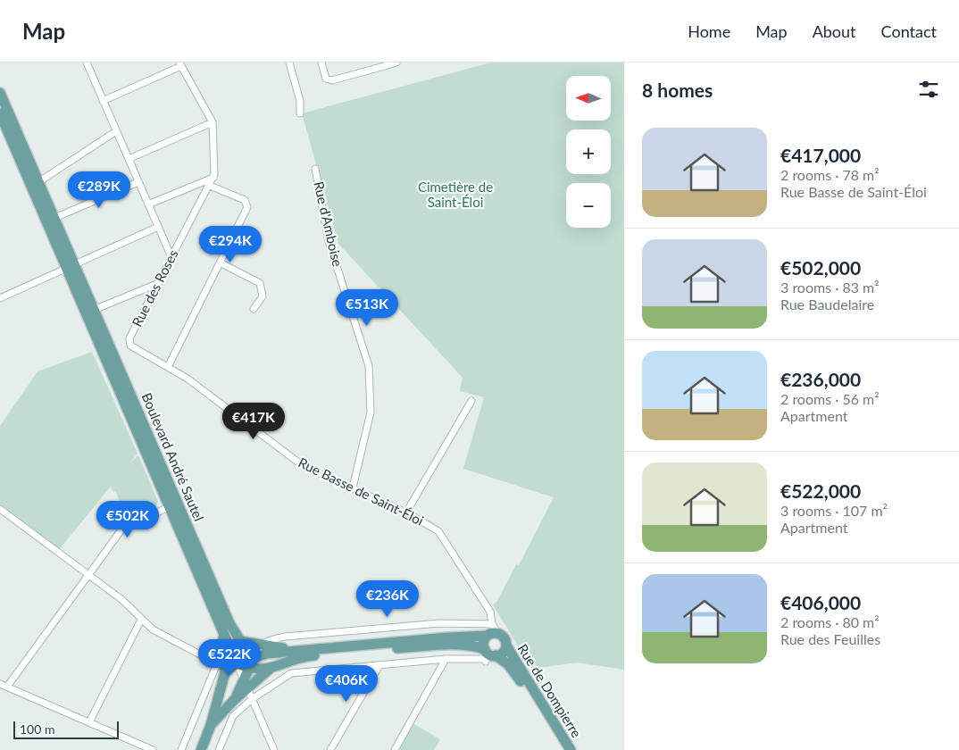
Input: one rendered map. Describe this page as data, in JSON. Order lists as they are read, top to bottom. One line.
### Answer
{"streets":{"main road":["Boulevard André Sautel","Rue de Dompierre"],"street":["Rue d'Amboise","Rue des Roses","Rue Basse de Saint-Éloi"]},"crossings":[["Rue d'Amboise","Rue Basse de Saint-Éloi"],["Rue des Roses","Rue Basse de Saint-Éloi"],["Rue Basse de Saint-Éloi","Rue de Dompierre"]],"parks":["Cimetière de Saint-Éloi"],"scale_bar":"100 m","north":"left","page":{"header":"Map","nav":["Home","Map","About","Contact"],"heading":"8 homes","map_buttons":["+","−"],"list":[{"name":"€417,000","note":"2 rooms · 78 m² · Rue Basse de Saint-Éloi"},{"name":"€502,000","note":"3 rooms · 83 m² · Rue Baudelaire"},{"name":"€236,000","note":"2 rooms · 56 m² · Apartment"},{"name":"€522,000","note":"3 rooms · 107 m² · Apartment"},{"name":"€406,000","note":"2 rooms · 80 m² · Rue des Feuilles"}],"price":["€289K","€294K","€513K","€417K","€502K","€236K","€522K","€406K"],"scale":"100 m"}}
